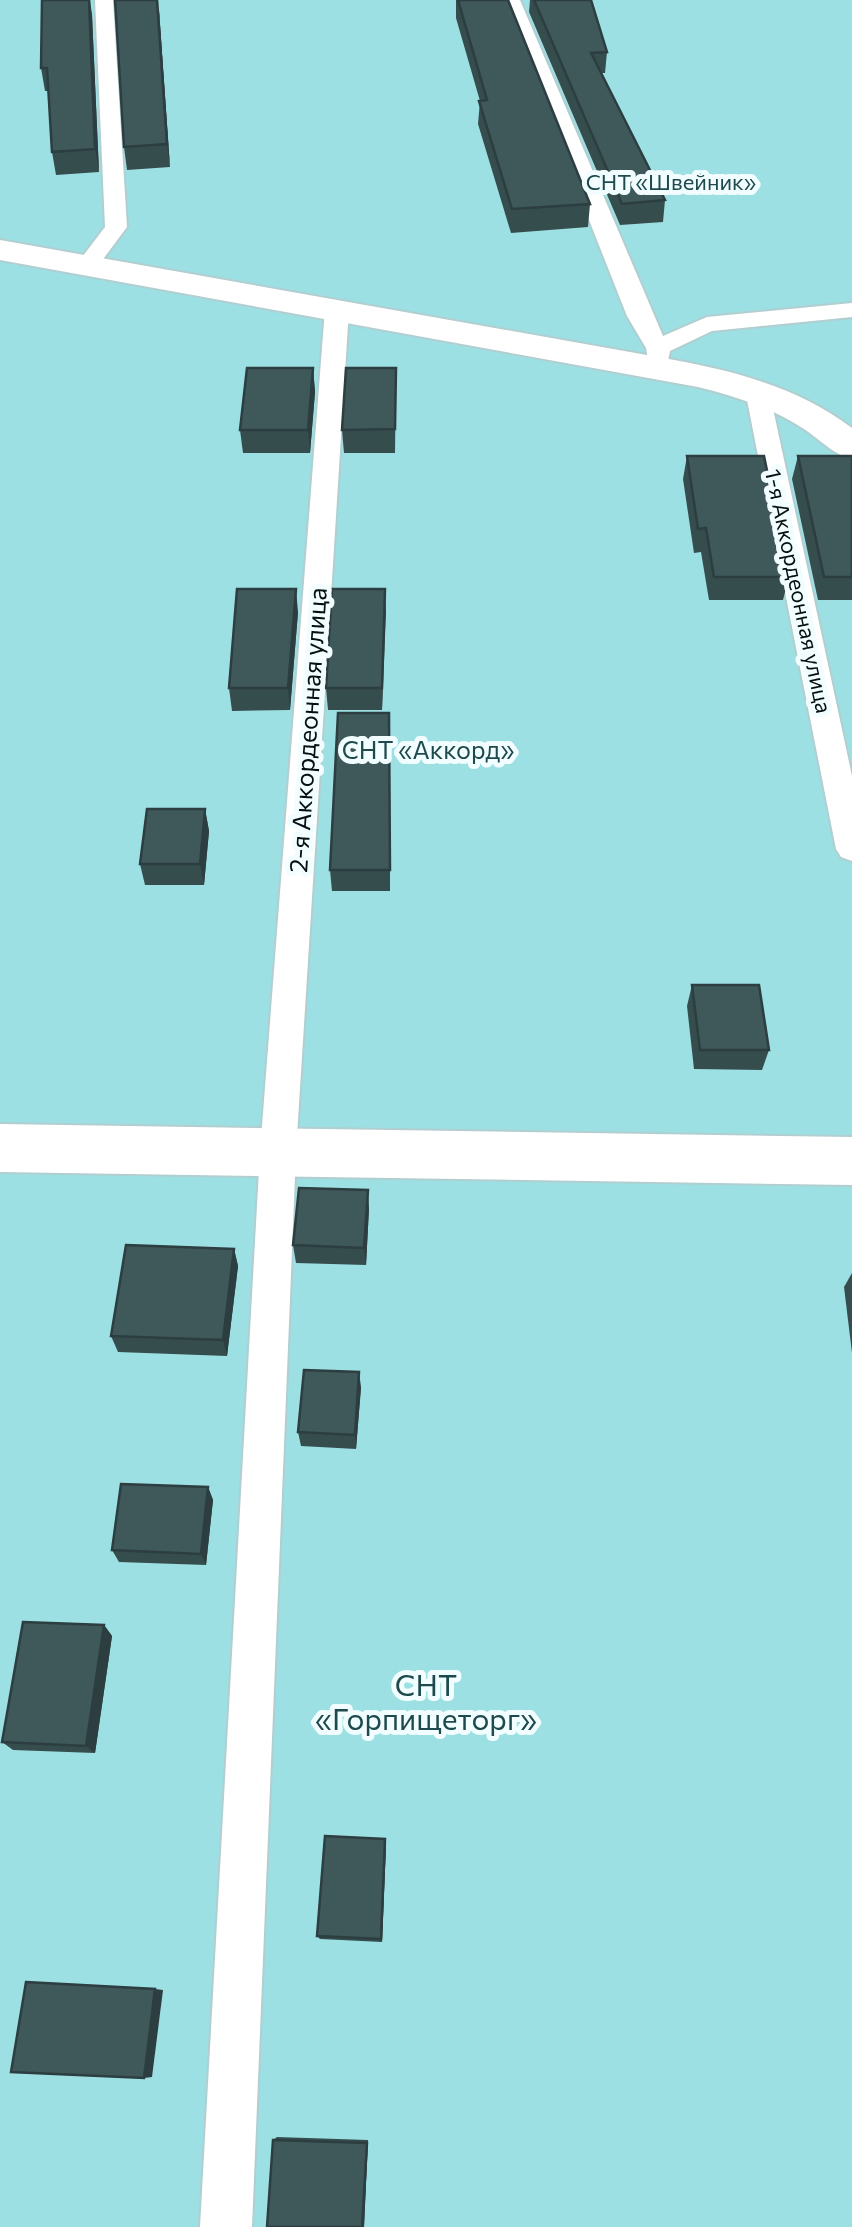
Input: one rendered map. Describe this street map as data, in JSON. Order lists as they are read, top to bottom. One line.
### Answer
{"streets":{"lane":["1-я Аккордеонная улица","2-я Аккордеонная улица"]},"parks":["СНТ «Швейник»","СНТ «Аккорд»","СНТ «Горпищеторг»"]}
